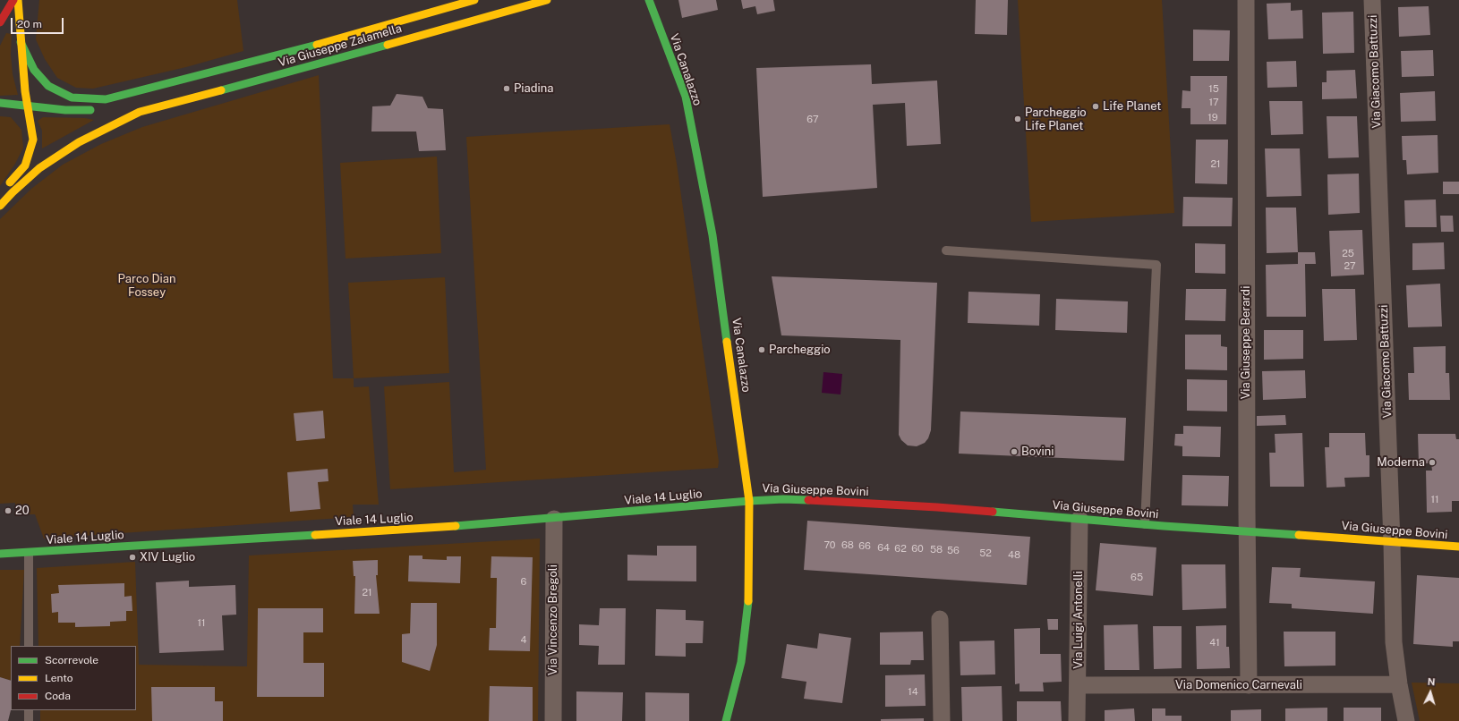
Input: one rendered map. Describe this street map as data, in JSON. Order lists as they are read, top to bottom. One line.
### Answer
{"streets":{"street":["Via Giuseppe Zalamella","Via Canalazzo","Via Giacomo Battuzzi","Via Giuseppe Berardi","Via Giuseppe Bovini","Viale 14 Luglio","Via Vincenzo Bregoli","Via Luigi Antonelli","Via Domenico Carnevali"]},"crossings":[["Via Canalazzo","Via Giuseppe Bovini"],["Via Canalazzo","Viale 14 Luglio"],["Via Giacomo Battuzzi","Via Giuseppe Bovini"],["Via Giacomo Battuzzi","Via Domenico Carnevali"],["Via Giuseppe Berardi","Via Giuseppe Bovini"],["Via Giuseppe Berardi","Via Domenico Carnevali"],["Via Giuseppe Bovini","Viale 14 Luglio"],["Via Giuseppe Bovini","Via Luigi Antonelli"],["Viale 14 Luglio","Via Vincenzo Bregoli"],["Via Luigi Antonelli","Via Domenico Carnevali"]],"parks":["Parco Dian Fossey"],"places":["Piadina","Life Planet","Parcheggio Life Planet","Parcheggio","Bovini","Moderna","20","XIV Luglio"],"house_numbers":["15","17","19","67","21","25","27","11","70","68","66","64","62","60","58","56","52","48","65","6","21","11","4","41","14"],"legend":["Scorrevole","Lento","Coda"],"scale_bar":"20 m","north":"top"}
